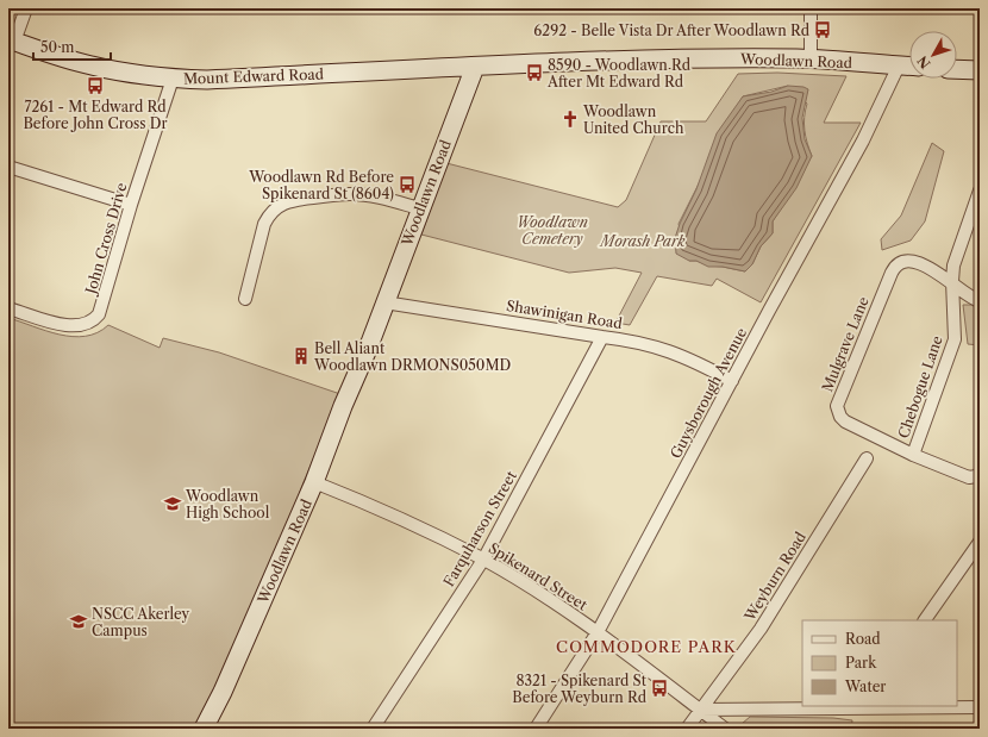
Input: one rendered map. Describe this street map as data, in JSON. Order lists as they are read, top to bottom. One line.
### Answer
{"streets":{"street":["Woodlawn Road","Mount Edward Road","John Cross Drive","Shawinigan Road","Mulgrave Lane","Chebogue Lane","Guysborough Avenue","Farquharson Street","Spikenard Street","Weyburn Road"]},"crossings":[["Woodlawn Road","Mount Edward Road"],["Woodlawn Road","Shawinigan Road"],["Woodlawn Road","Guysborough Avenue"],["Woodlawn Road","Spikenard Street"],["Mount Edward Road","John Cross Drive"],["Shawinigan Road","Guysborough Avenue"],["Shawinigan Road","Farquharson Street"],["Mulgrave Lane","Chebogue Lane"],["Guysborough Avenue","Spikenard Street"],["Farquharson Street","Spikenard Street"],["Spikenard Street","Weyburn Road"]],"districts":["COMMODORE PARK"],"parks":["Woodlawn Cemetery","Morash Park"],"places":{"bus stop":["6292 - Belle Vista Dr After Woodlawn Rd","8590 - Woodlawn Rd After Mt Edward Rd","7261 - Mt Edward Rd Before John Cross Dr","Woodlawn Rd Before Spikenard St (8604)","8321 - Spikenard St Before Weyburn Rd"],"church":["Woodlawn United Church"],"building":["Bell Aliant Woodlawn DRMONS050MD"],"school or university":["Woodlawn High School","NSCC Akerley Campus"]},"legend":["Road","Park","Water"],"scale_bar":"50 m","north":"bottom left"}
